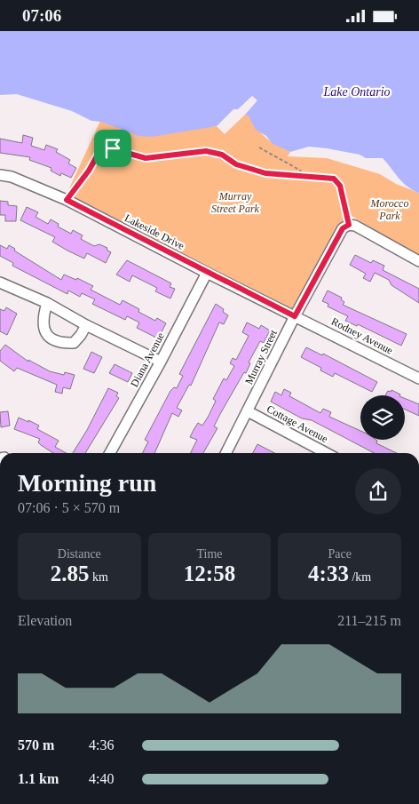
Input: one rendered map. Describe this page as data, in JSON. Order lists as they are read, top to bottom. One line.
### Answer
{"streets":{"street":["Lakeside Drive","Rodney Avenue","Murray Street","Diana Avenue","Cottage Avenue"]},"crossings":[["Lakeside Drive","Rodney Avenue"],["Lakeside Drive","Murray Street"],["Lakeside Drive","Diana Avenue"],["Rodney Avenue","Murray Street"],["Murray Street","Cottage Avenue"]],"water":["Lake Ontario"],"parks":["Murray Street Park","Morocco Park"],"page":{"status":"07:06","heading":["Morning run","07:06 · 5 × 570 m"],"stats":[["Distance","2.85 km"],["Time","12:58"],["Pace","4:33 /km"]],"chart":["Elevation","211–215 m"],"list":[{"name":"570 m","note":"4:36"},{"name":"1.1 km","note":"4:40"}]}}
